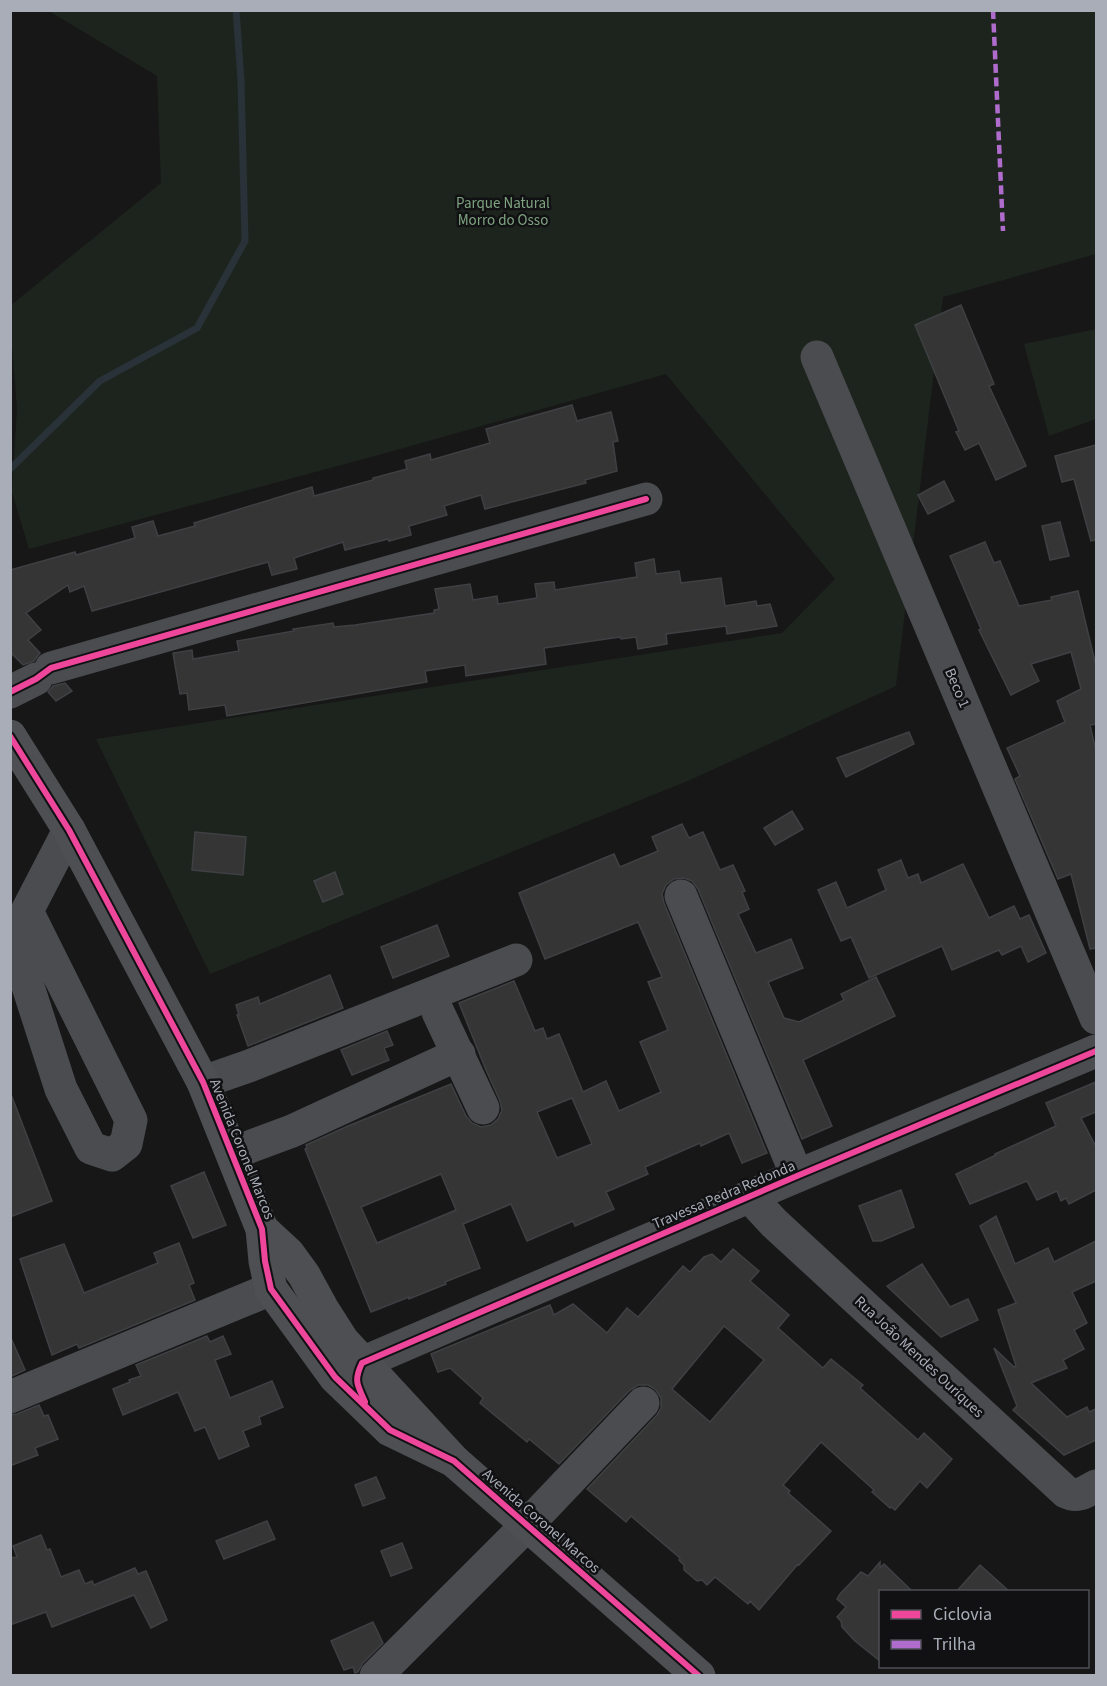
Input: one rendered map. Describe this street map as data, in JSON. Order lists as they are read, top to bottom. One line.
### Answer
{"streets":{"main road":["Avenida Coronel Marcos"],"street":["Beco 1","Travessa Pedra Redonda","Rua João Mendes Ouriques"]},"crossings":[["Avenida Coronel Marcos","Travessa Pedra Redonda"],["Travessa Pedra Redonda","Rua João Mendes Ouriques"]],"parks":["Parque Natural Morro do Osso"],"legend":["Ciclovia","Trilha"]}
